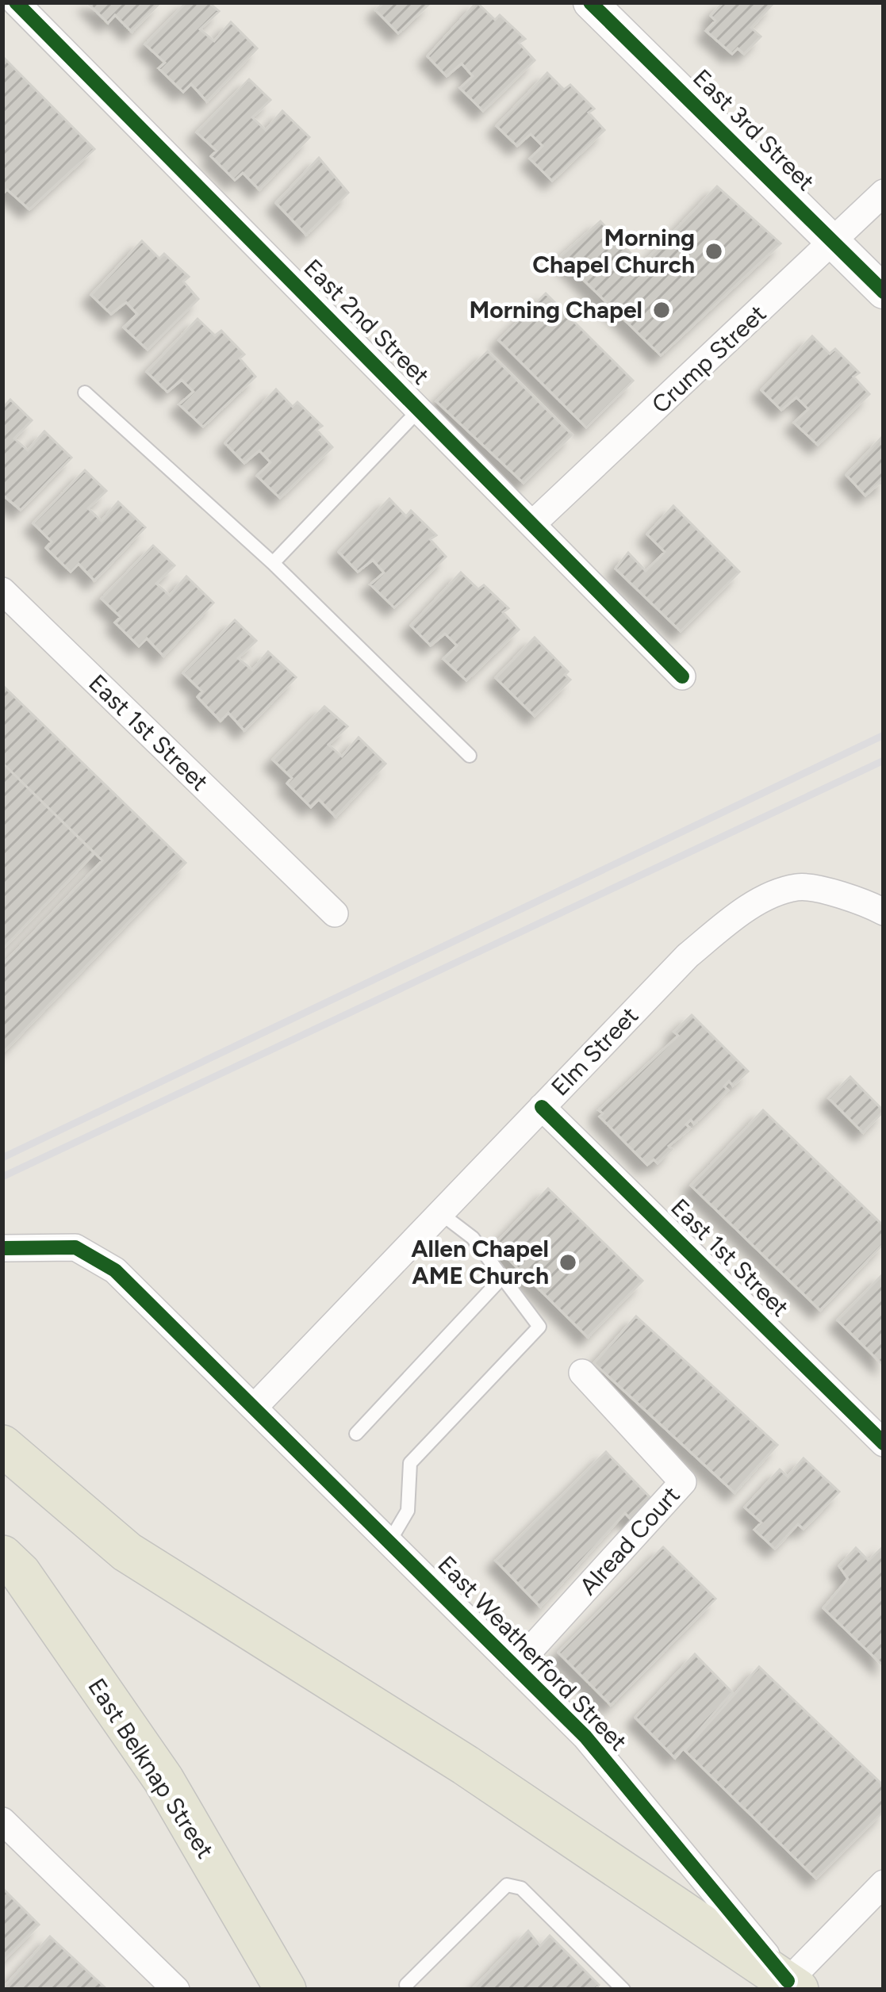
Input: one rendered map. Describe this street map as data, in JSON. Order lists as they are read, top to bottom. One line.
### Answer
{"streets":{"main road":["East Belknap Street"],"street":["East 3rd Street","East 2nd Street","Crump Street","East 1st Street","Elm Street","Alread Court","East Weatherford Street"]},"crossings":[["East 3rd Street","Crump Street"],["East 2nd Street","Crump Street"],["East 1st Street","Elm Street"],["Elm Street","East Weatherford Street"],["Alread Court","East Weatherford Street"]],"places":["Morning Chapel Church","Morning Chapel","Allen Chapel AME Church"]}
